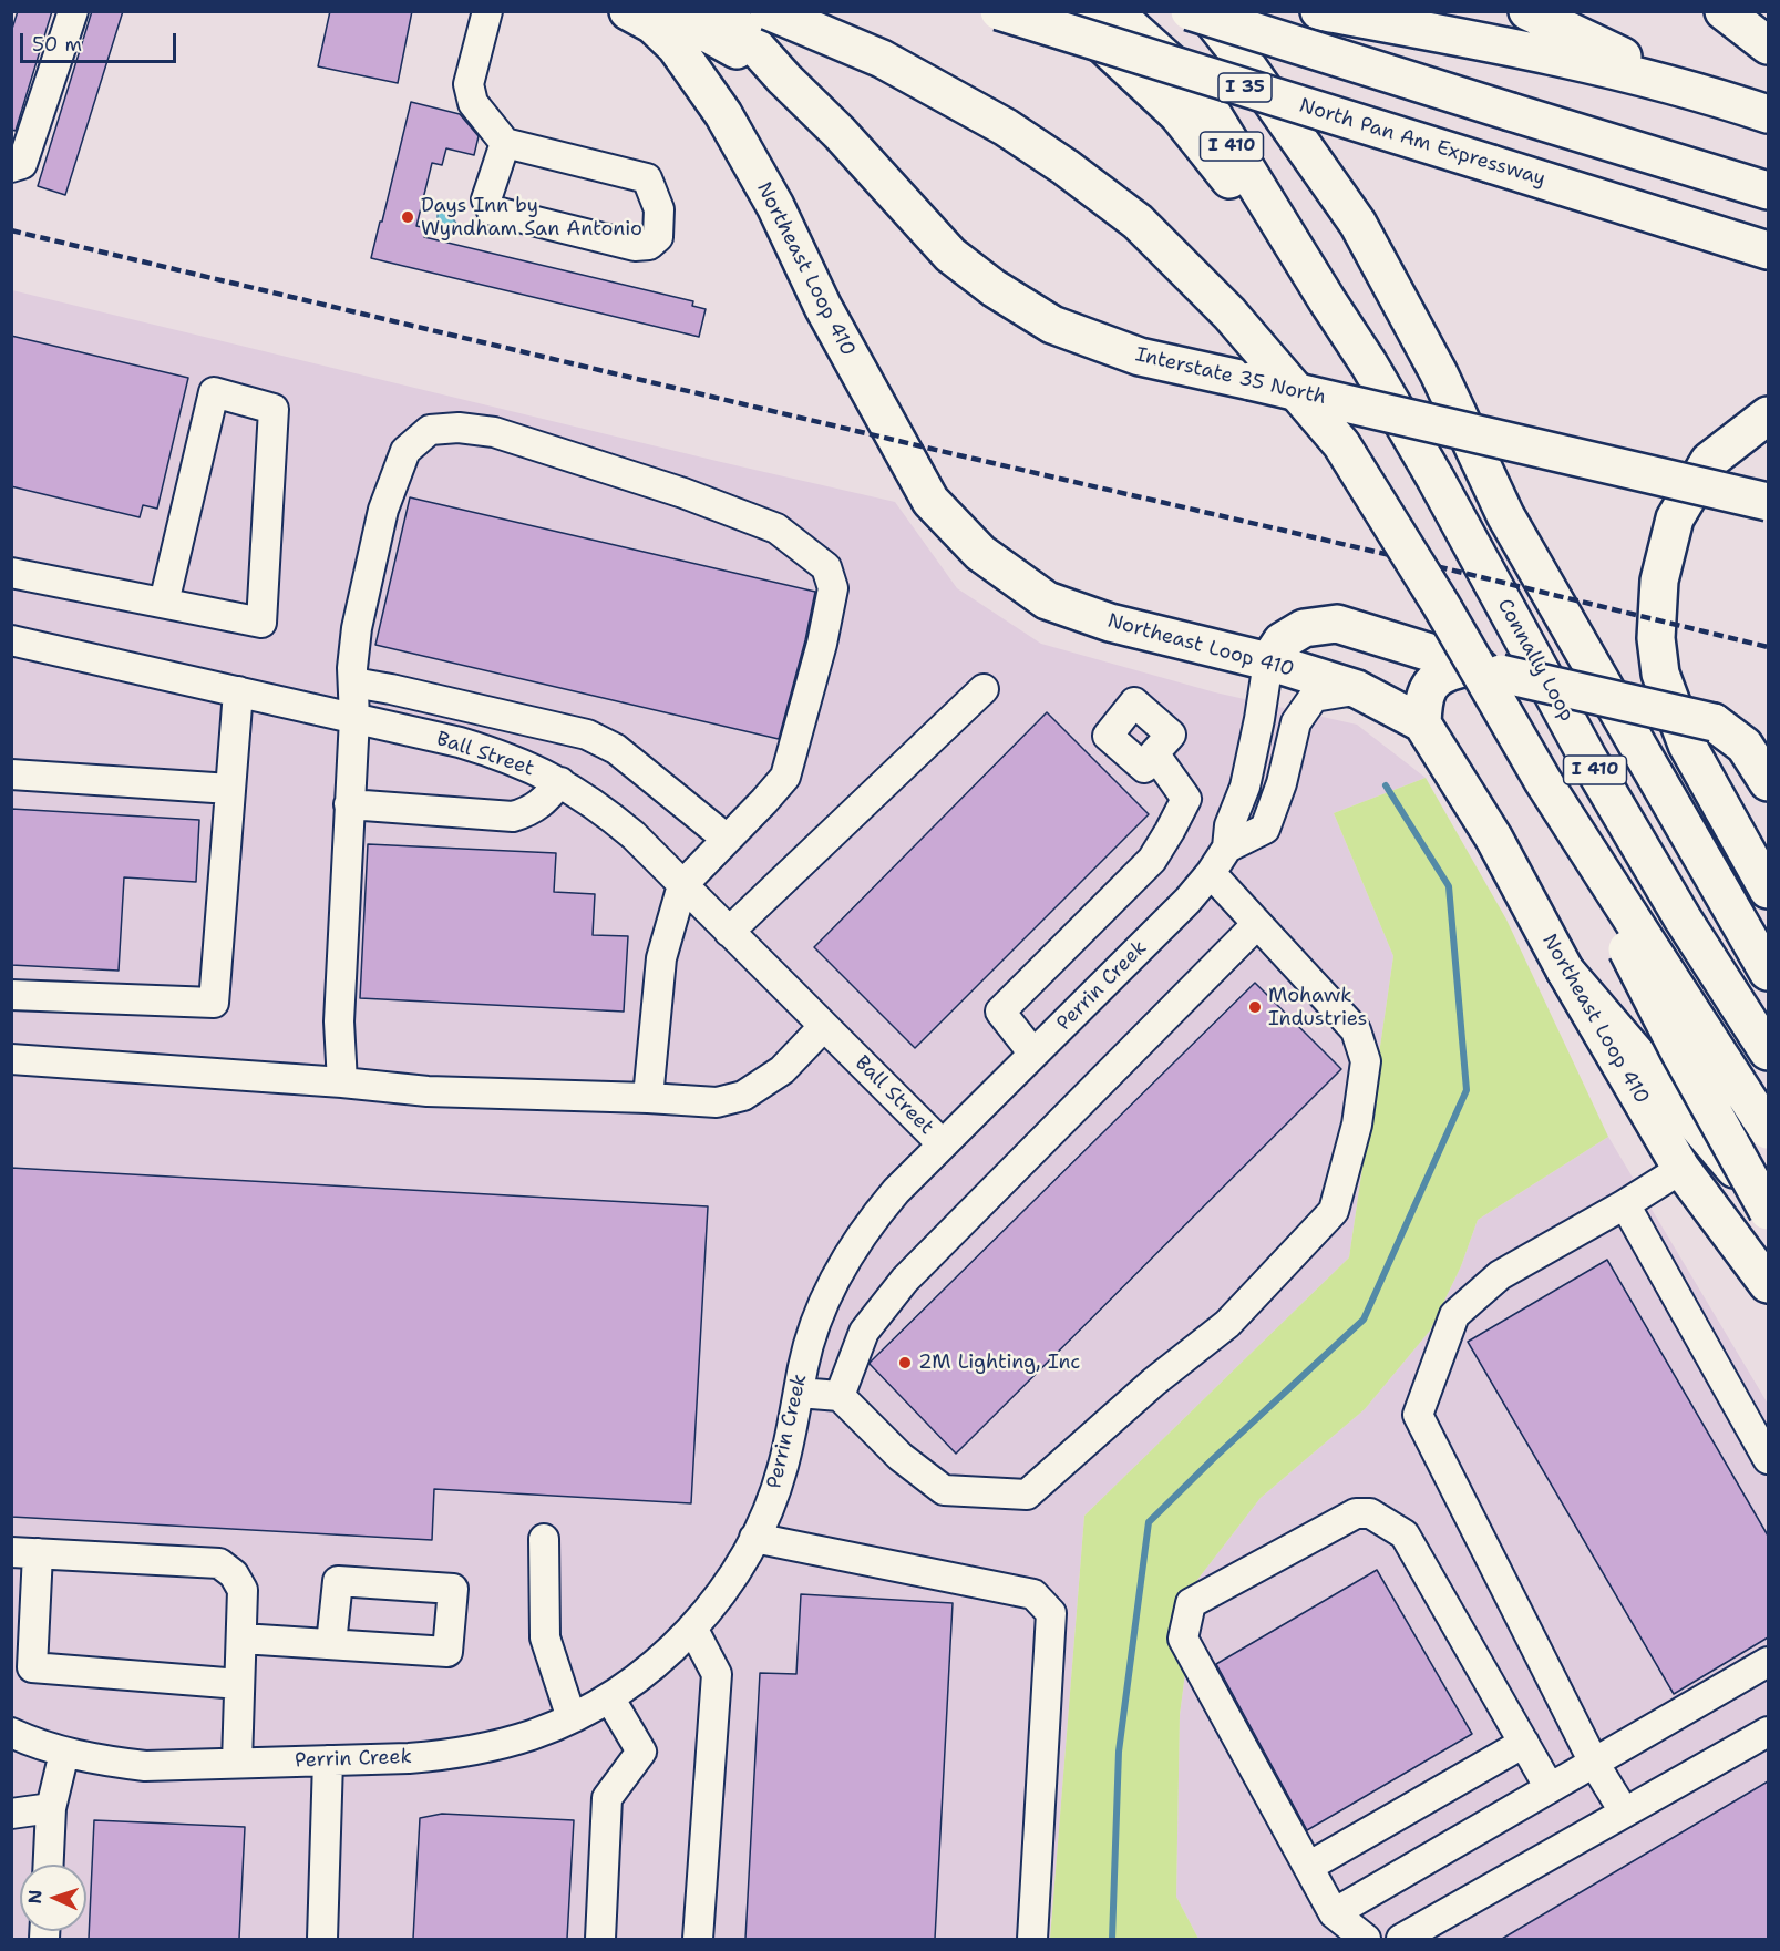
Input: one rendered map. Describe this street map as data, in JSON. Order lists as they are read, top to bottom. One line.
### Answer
{"streets":{"main road":["I 35","North Pan Am Expressway","I 410","Northeast Loop 410","Interstate 35 North","Connally Loop"],"street":["Ball Street","Perrin Creek"]},"crossings":[["I 410","Connally Loop"],["Northeast Loop 410","Perrin Creek"],["Ball Street","Perrin Creek"]],"places":["Days Inn by Wyndham San Antonio","Mohawk Industries","2M Lighting, Inc"],"scale_bar":"50 m","north":"left"}
